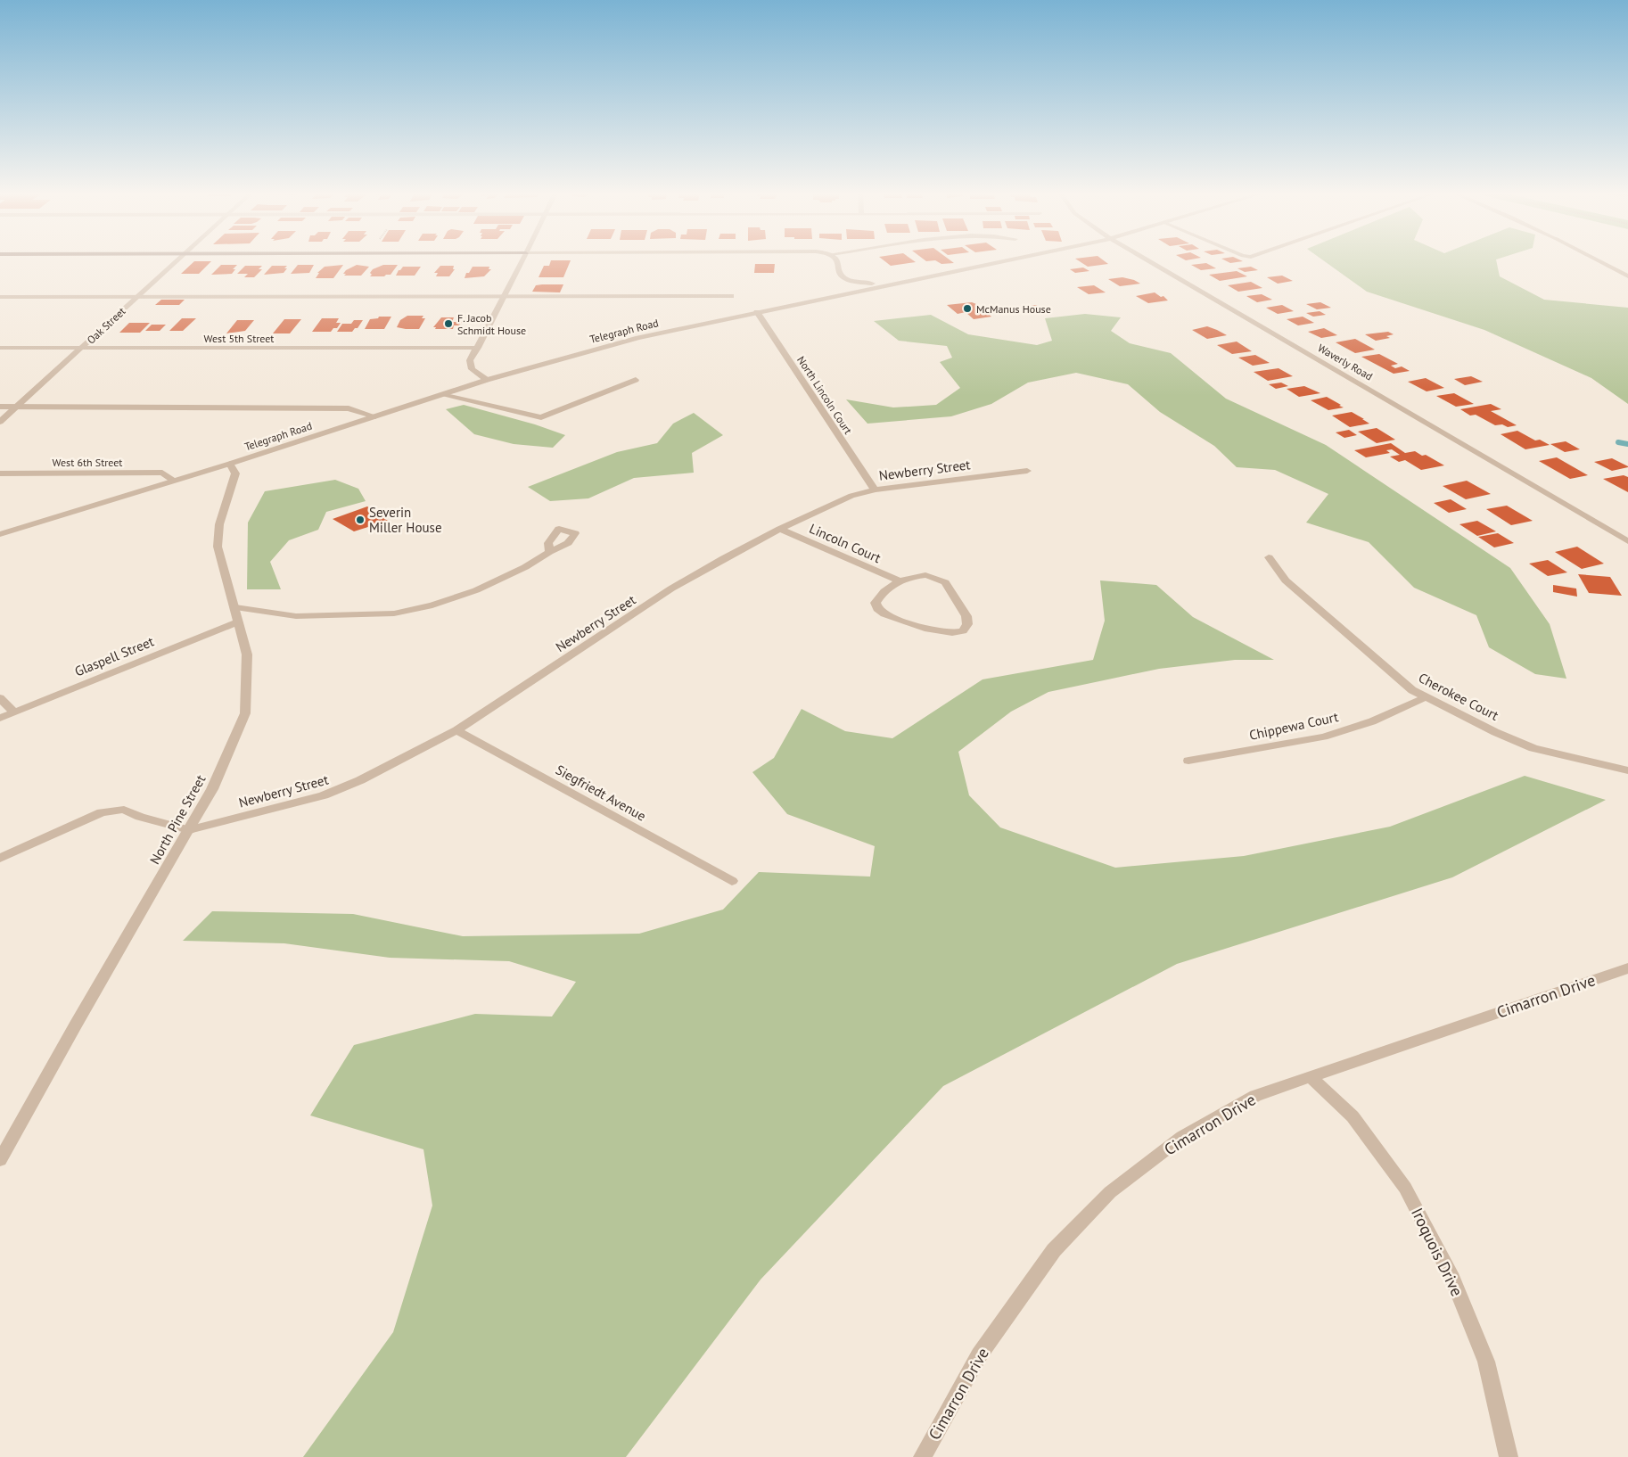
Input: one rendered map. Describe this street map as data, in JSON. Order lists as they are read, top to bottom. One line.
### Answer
{"streets":{"street":["Oak Street","Telegraph Road","West 5th Street","Waverly Road","North Lincoln Court","West 6th Street","Newberry Street","Lincoln Court","Glaspell Street","Cherokee Court","Chippewa Court","Siegfriedt Avenue","North Pine Street","Cimarron Drive","Iroquois Drive"]},"crossings":[["Oak Street","West 5th Street"],["Telegraph Road","North Lincoln Court"],["Telegraph Road","West 6th Street"],["Telegraph Road","North Pine Street"],["North Lincoln Court","Newberry Street"],["Newberry Street","Lincoln Court"],["Newberry Street","Siegfriedt Avenue"],["Newberry Street","North Pine Street"],["Glaspell Street","North Pine Street"],["Cherokee Court","Chippewa Court"],["Cimarron Drive","Iroquois Drive"]],"places":["McManus House","F. Jacob Schmidt House","Severin Miller House"]}
